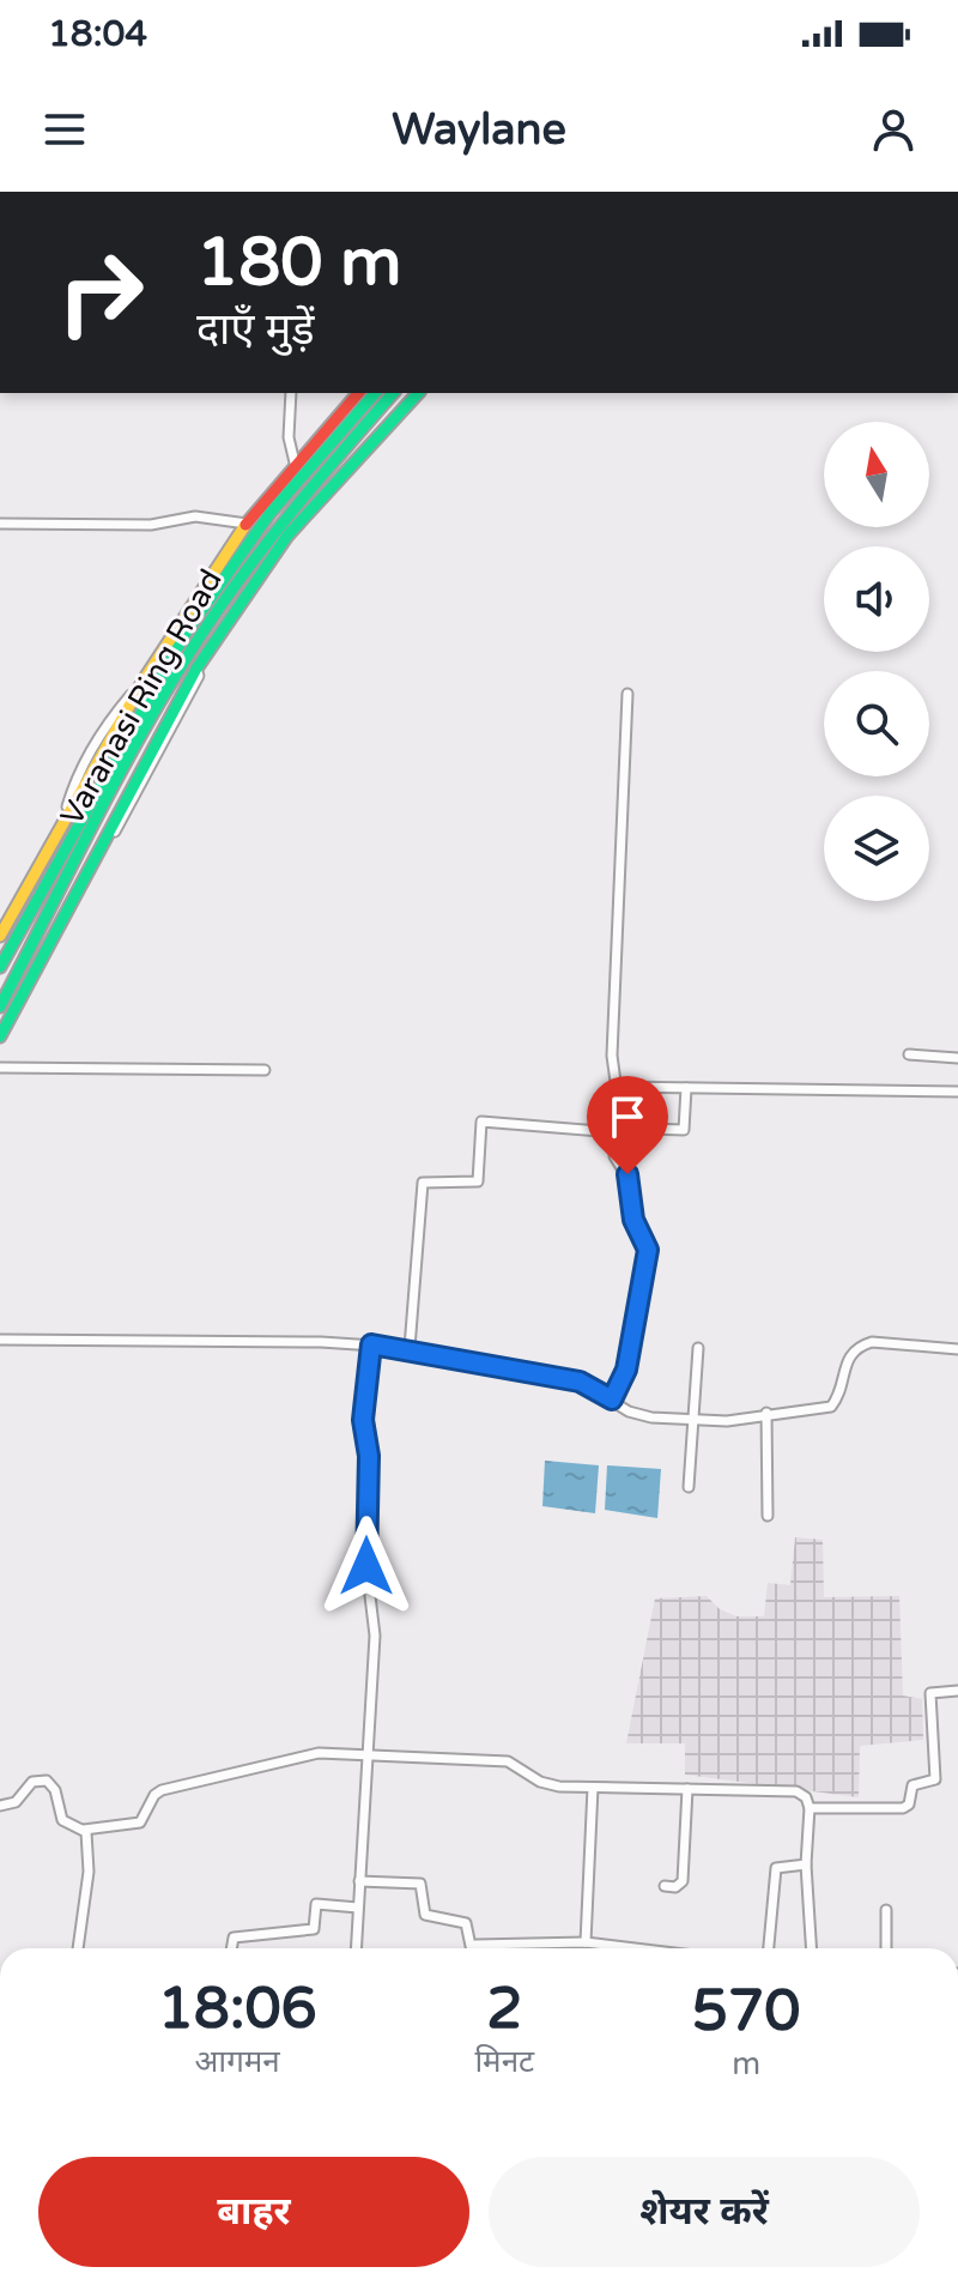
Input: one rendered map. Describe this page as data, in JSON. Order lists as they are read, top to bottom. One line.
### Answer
{"streets":{"main road":["Varanasi Ring Road"]},"north":"top","page":{"status":"18:04","header":"Waylane","turn":["180 m","दाएँ मुड़ें"],"eta":["18:06","आगमन","2","मिनट","570","m"],"buttons":["बाहर","शेयर करें"]}}
